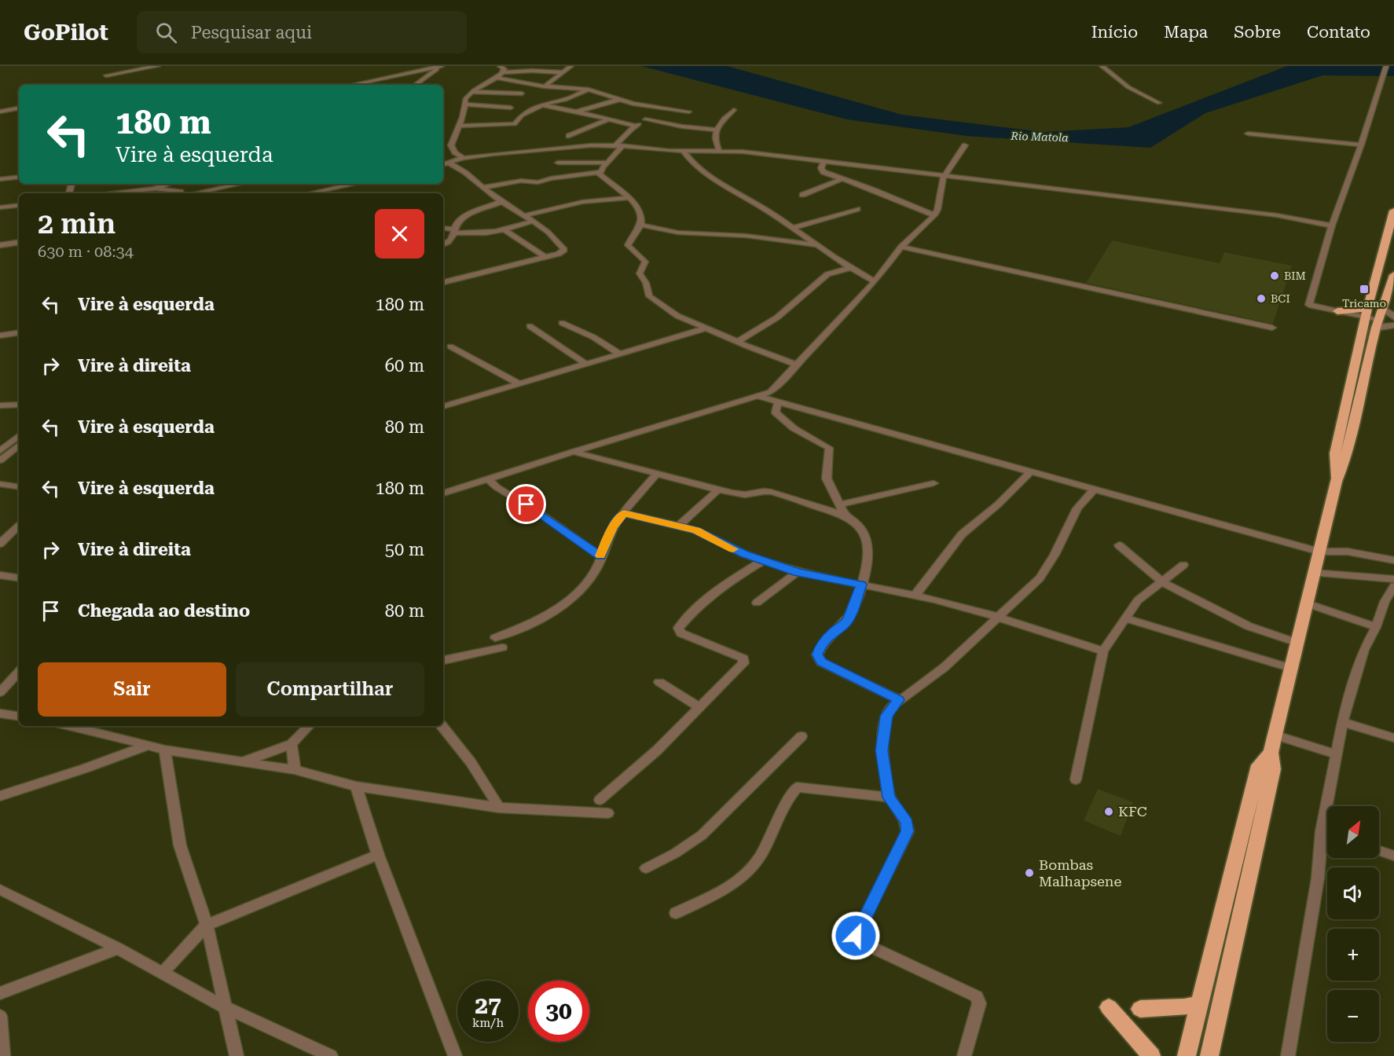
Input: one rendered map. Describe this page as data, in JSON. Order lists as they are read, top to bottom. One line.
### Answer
{"water":["Rio Matola"],"places":{"other":["BIM","BCI","KFC","Bombas Malhapsene"],"transit":["Tricamo"]},"north":"top right","page":{"header":"GoPilot","search":"Pesquisar aqui","nav":["Início","Mapa","Sobre","Contato"],"turn":["180 m","Vire à esquerda"],"heading":["2 min","630 m · 08:34"],"list":[{"name":"Vire à esquerda","value":"180 m"},{"name":"Vire à direita","value":"60 m"},{"name":"Vire à esquerda","value":"80 m"},{"name":"Vire à esquerda","value":"180 m"},{"name":"Vire à direita","value":"50 m"},{"name":"Chegada ao destino","value":"80 m"}],"buttons":["Sair","Compartilhar"],"map_buttons":["+","−"],"speed":"27 km/h","limit":"30"}}
